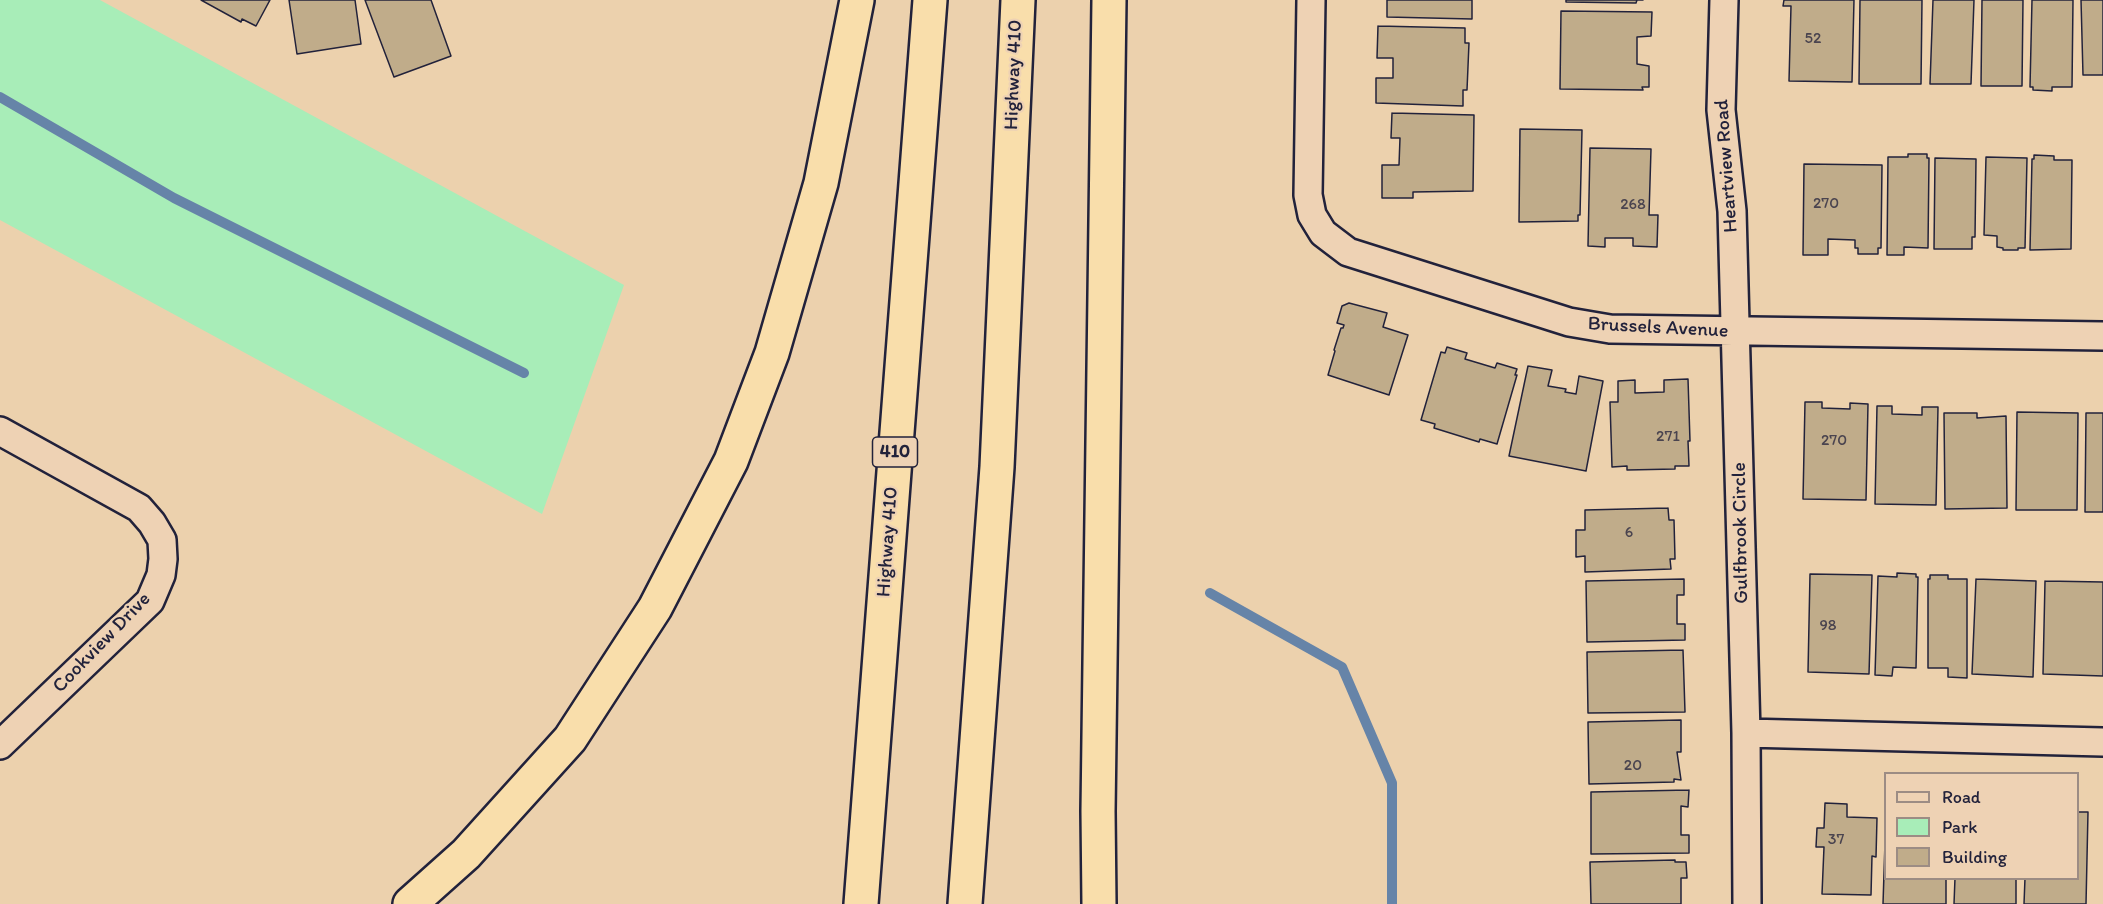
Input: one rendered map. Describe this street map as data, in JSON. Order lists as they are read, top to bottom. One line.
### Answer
{"streets":{"highway":["Highway 410","410"],"street":["Heartview Road","Brussels Avenue","Gulfbrook Circle","Cookview Drive"]},"crossings":[["Heartview Road","Brussels Avenue"],["Heartview Road","Gulfbrook Circle"],["Brussels Avenue","Gulfbrook Circle"]],"house_numbers":["52","270","268","271","270","6","98","20","37"],"legend":["Road","Park","Building"]}
